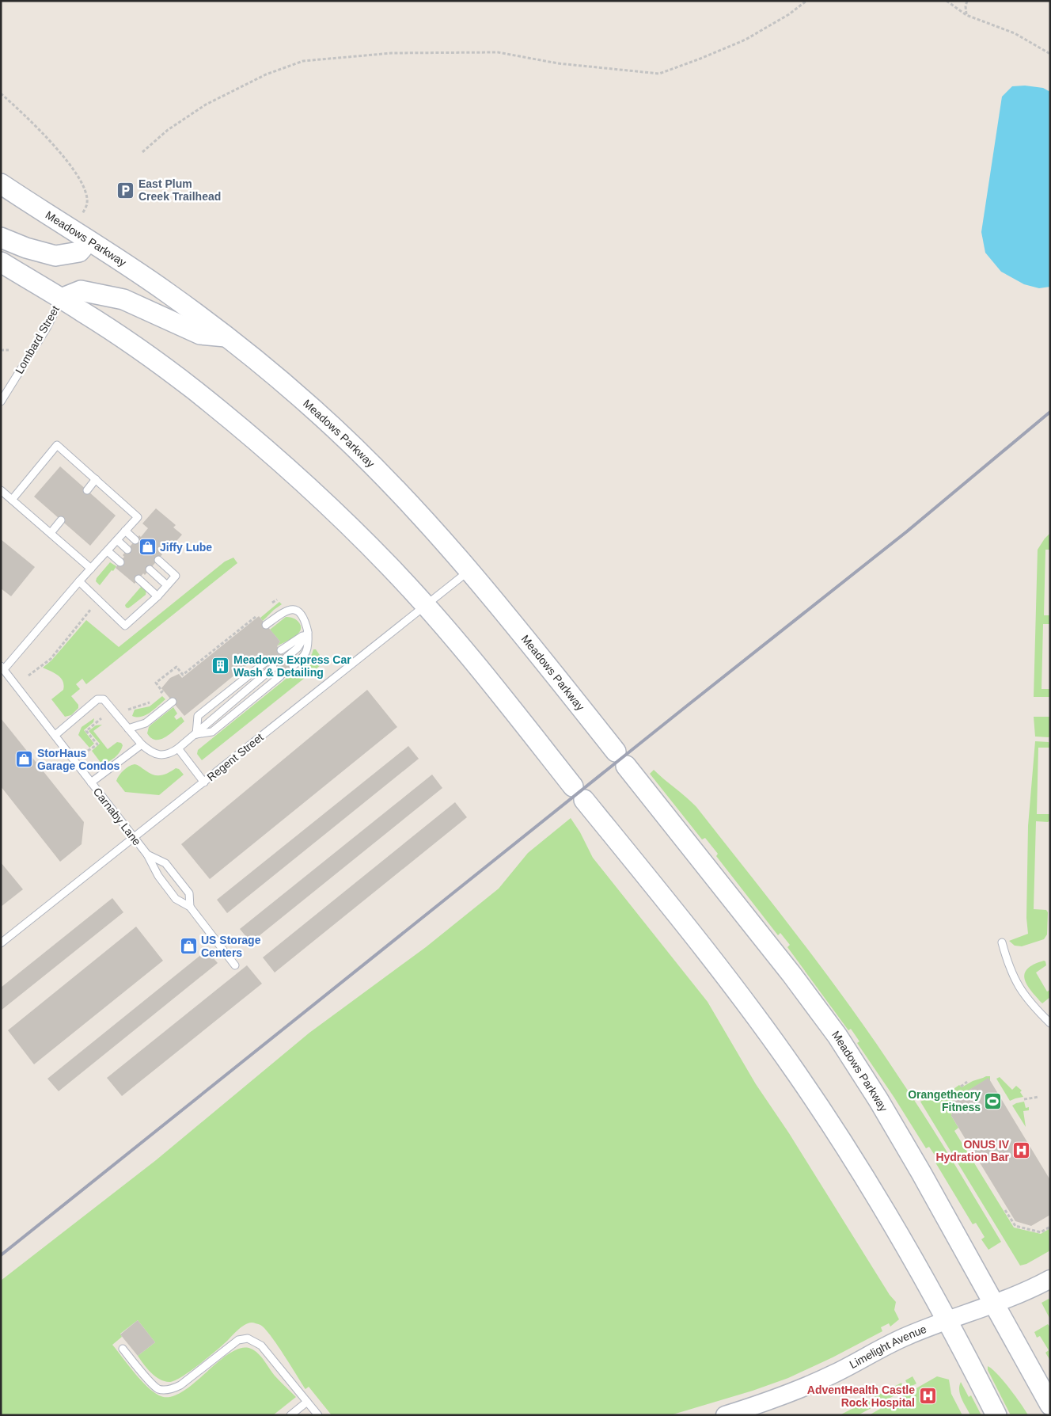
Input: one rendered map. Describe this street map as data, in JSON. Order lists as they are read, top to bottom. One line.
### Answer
{"streets":{"main road":["Meadows Parkway"],"street":["Limelight Avenue"],"lane":["Lombard Street","Regent Street","Carnaby Lane"]},"crossings":[["Meadows Parkway","Regent Street"],["Meadows Parkway","Limelight Avenue"],["Regent Street","Carnaby Lane"]],"places":{"parking":["East Plum Creek Trailhead"],"shop":["Jiffy Lube","StorHaus Garage Condos","US Storage Centers"],"building":["Meadows Express Car Wash & Detailing"],"sports":["Orangetheory Fitness"],"hospital":["ONUS IV Hydration Bar","AdventHealth Castle Rock Hospital"]}}
